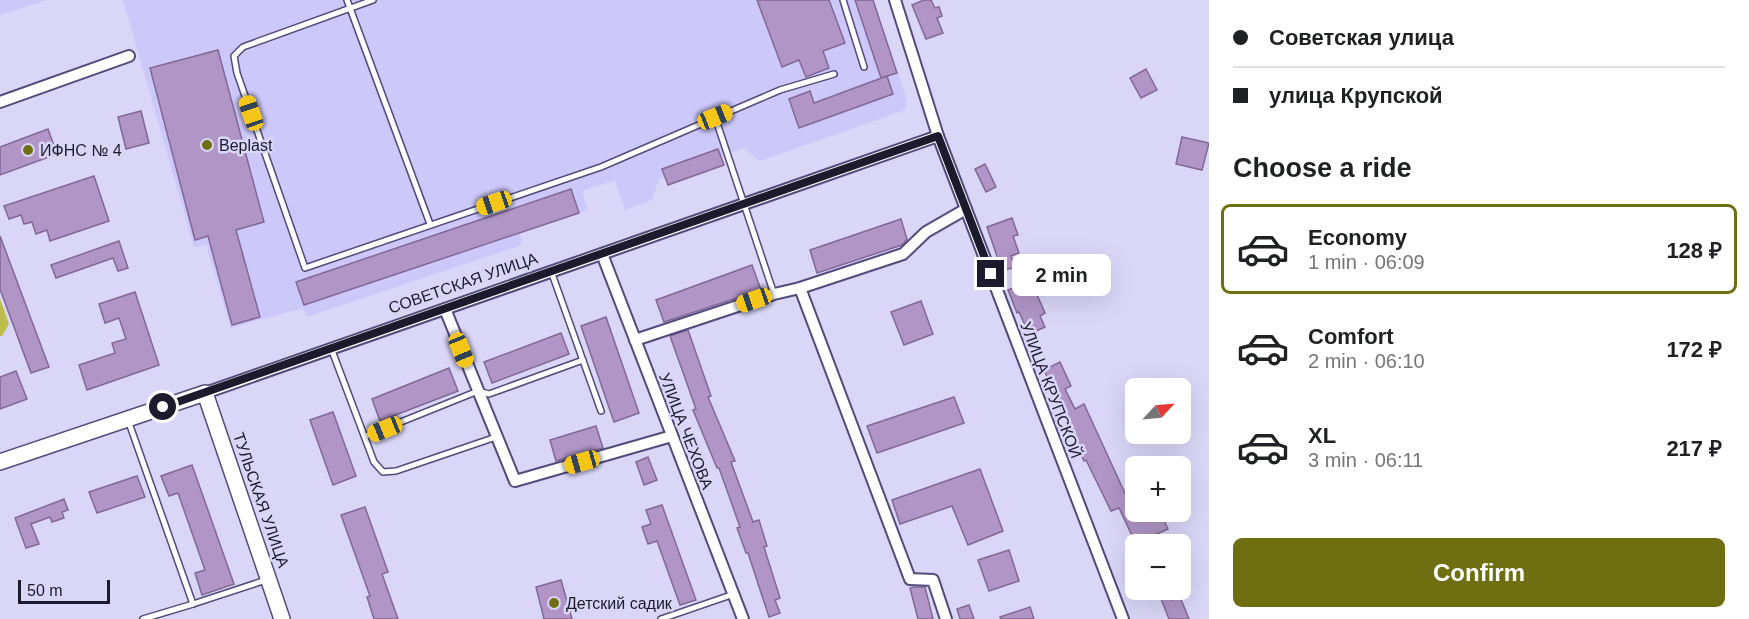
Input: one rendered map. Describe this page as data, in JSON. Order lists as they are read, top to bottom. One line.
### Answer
{"streets":{"main road":["СОВЕТСКАЯ УЛИЦА","ТУЛЬСКАЯ УЛИЦА"],"street":["УЛИЦА КРУПСКОЙ","УЛИЦА ЧЕХОВА"]},"crossings":[["СОВЕТСКАЯ УЛИЦА","УЛИЦА КРУПСКОЙ"],["СОВЕТСКАЯ УЛИЦА","УЛИЦА ЧЕХОВА"],["СОВЕТСКАЯ УЛИЦА","ТУЛЬСКАЯ УЛИЦА"]],"places":["Beplast","ИФНС № 4","Детский садик"],"scale_bar":"50 m","north":"top right","page":{"banner":["Советская улица","улица Крупской"],"heading":"Choose a ride","list":[{"name":"Economy","note":"1 min · 06:09","value":"128 ₽"},{"name":"Comfort","note":"2 min · 06:10","value":"172 ₽"},{"name":"XL","note":"3 min · 06:11","value":"217 ₽"}],"bubble":"2 min","map_buttons":["+","−"],"buttons":"Confirm","scale":"50 m"}}
